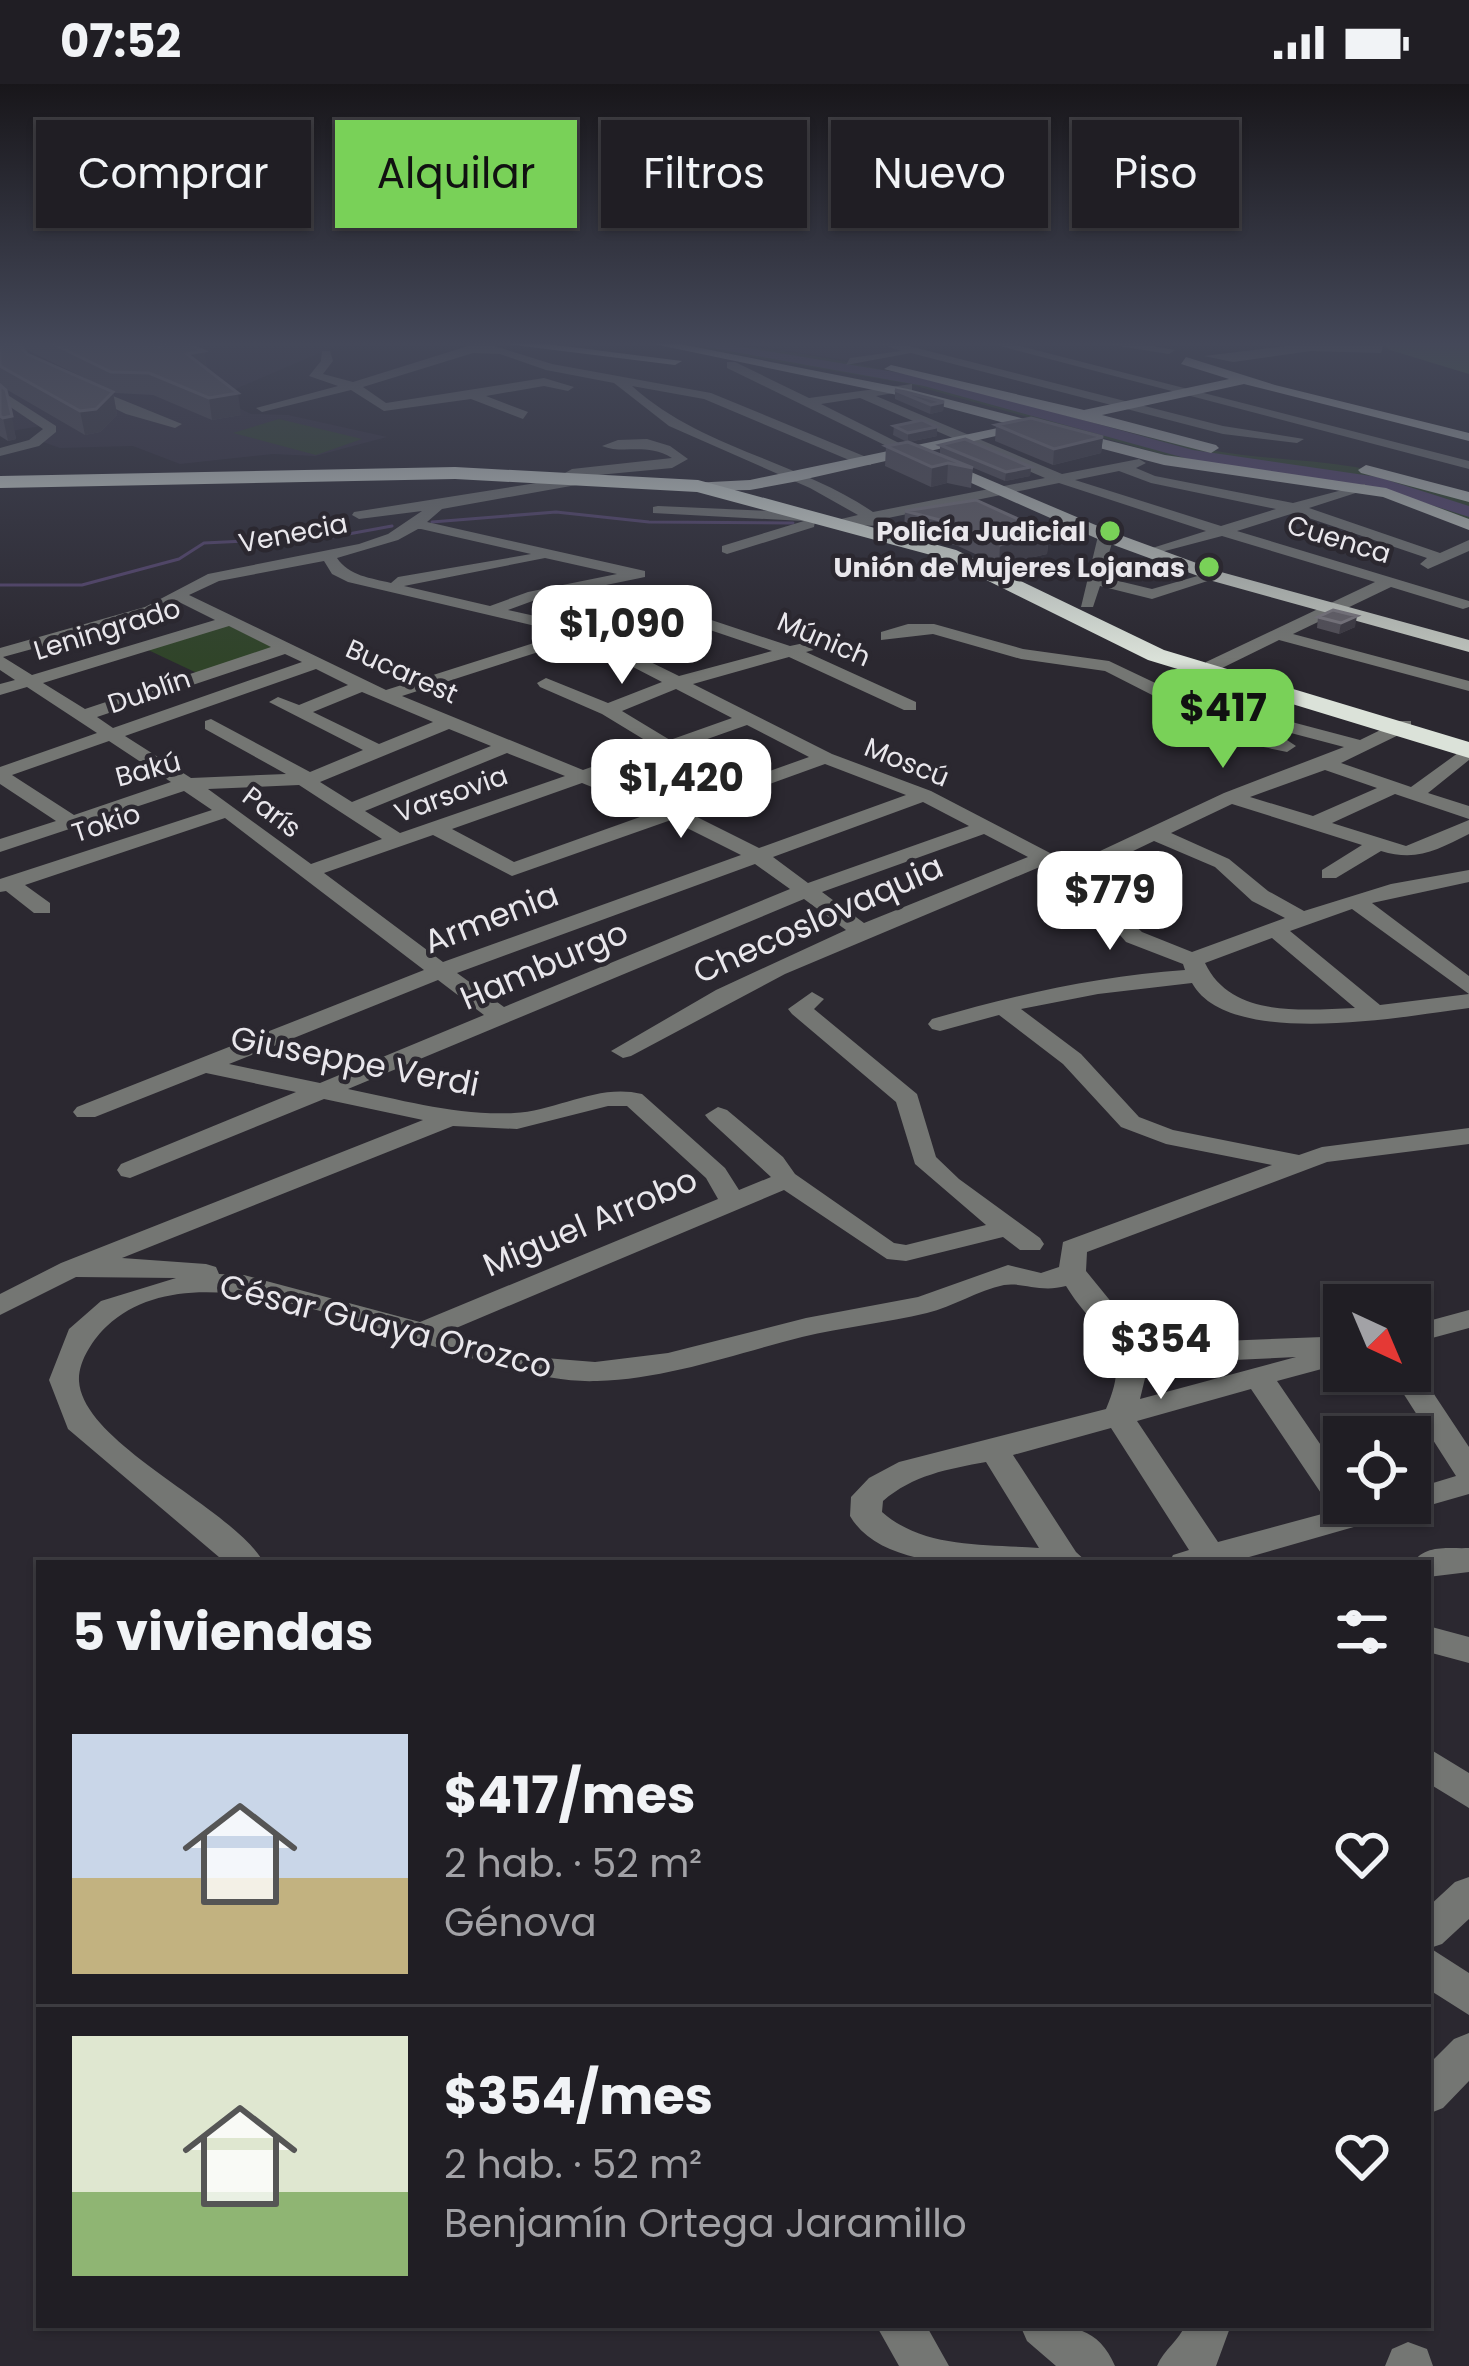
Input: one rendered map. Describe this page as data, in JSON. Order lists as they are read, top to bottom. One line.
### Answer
{"streets":{"street":["Venecia","Cuenca","Leningrado","Múnich","Bucarest","Dublín","Moscú","Bakú","Varsovia","París","Tokio","Armenia","Checoslovaquia","Hamburgo","Giuseppe Verdi","Miguel Arrobo","César Guaya Orozco"]},"crossings":[["Venecia","Bucarest"],["Venecia","Moscú"],["Venecia","París"],["Leningrado","Bucarest"],["Leningrado","París"],["Bucarest","Dublín"],["Bucarest","Bakú"],["Bucarest","Varsovia"],["Bucarest","Armenia"],["Bucarest","Checoslovaquia"],["Bucarest","Hamburgo"],["Dublín","París"],["Moscú","Varsovia"],["Moscú","Armenia"],["Moscú","Checoslovaquia"],["Moscú","Hamburgo"],["Bakú","París"],["Varsovia","París"],["París","Tokio"],["París","Armenia"],["París","Hamburgo"],["Armenia","Giuseppe Verdi"],["Hamburgo","Giuseppe Verdi"],["Giuseppe Verdi","Miguel Arrobo"],["Miguel Arrobo","César Guaya Orozco"]],"places":["Policía Judicial","Unión de Mujeres Lojanas"],"north":"bottom right","page":{"status":"07:52","chip":["Comprar","Alquilar","Filtros","Nuevo","Piso"],"price":["$1,090","$417","$1,420","$779","$354"],"heading":"5 viviendas","list":[{"name":"$417/mes","note":"2 hab. · 52 m² · Génova"},{"name":"$354/mes","note":"2 hab. · 52 m² · Benjamín Ortega Jaramillo"}]}}
